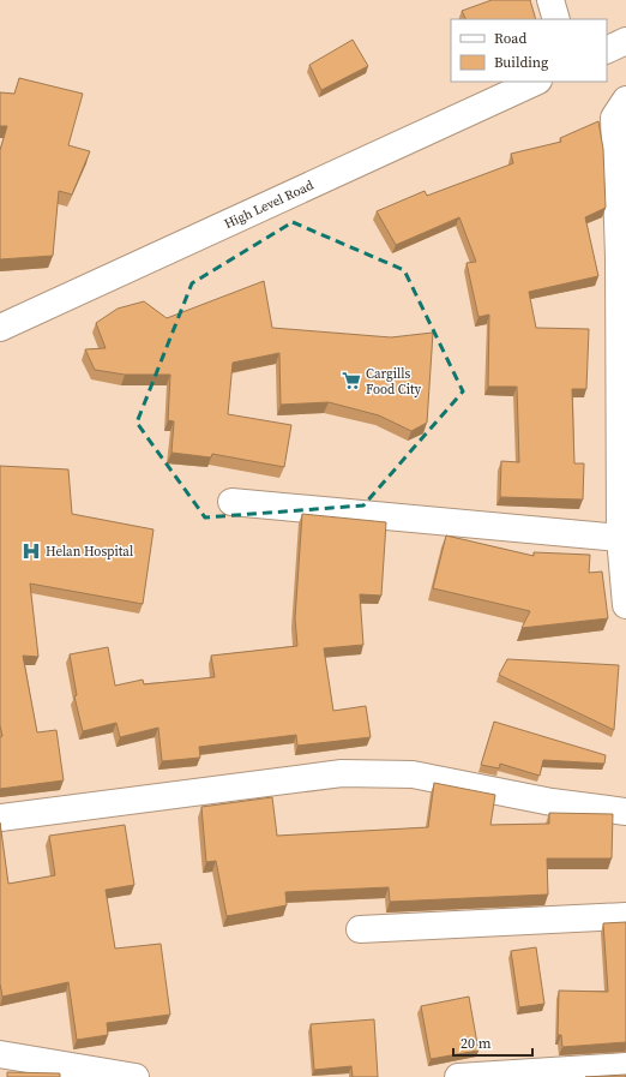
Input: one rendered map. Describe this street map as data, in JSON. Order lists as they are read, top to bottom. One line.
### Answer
{"streets":{"main road":["High Level Road"]},"places":{"supermarket":["Cargills Food City"],"hospital":["Helan Hospital"]},"legend":["Road","Building"],"scale_bar":"20 m"}
